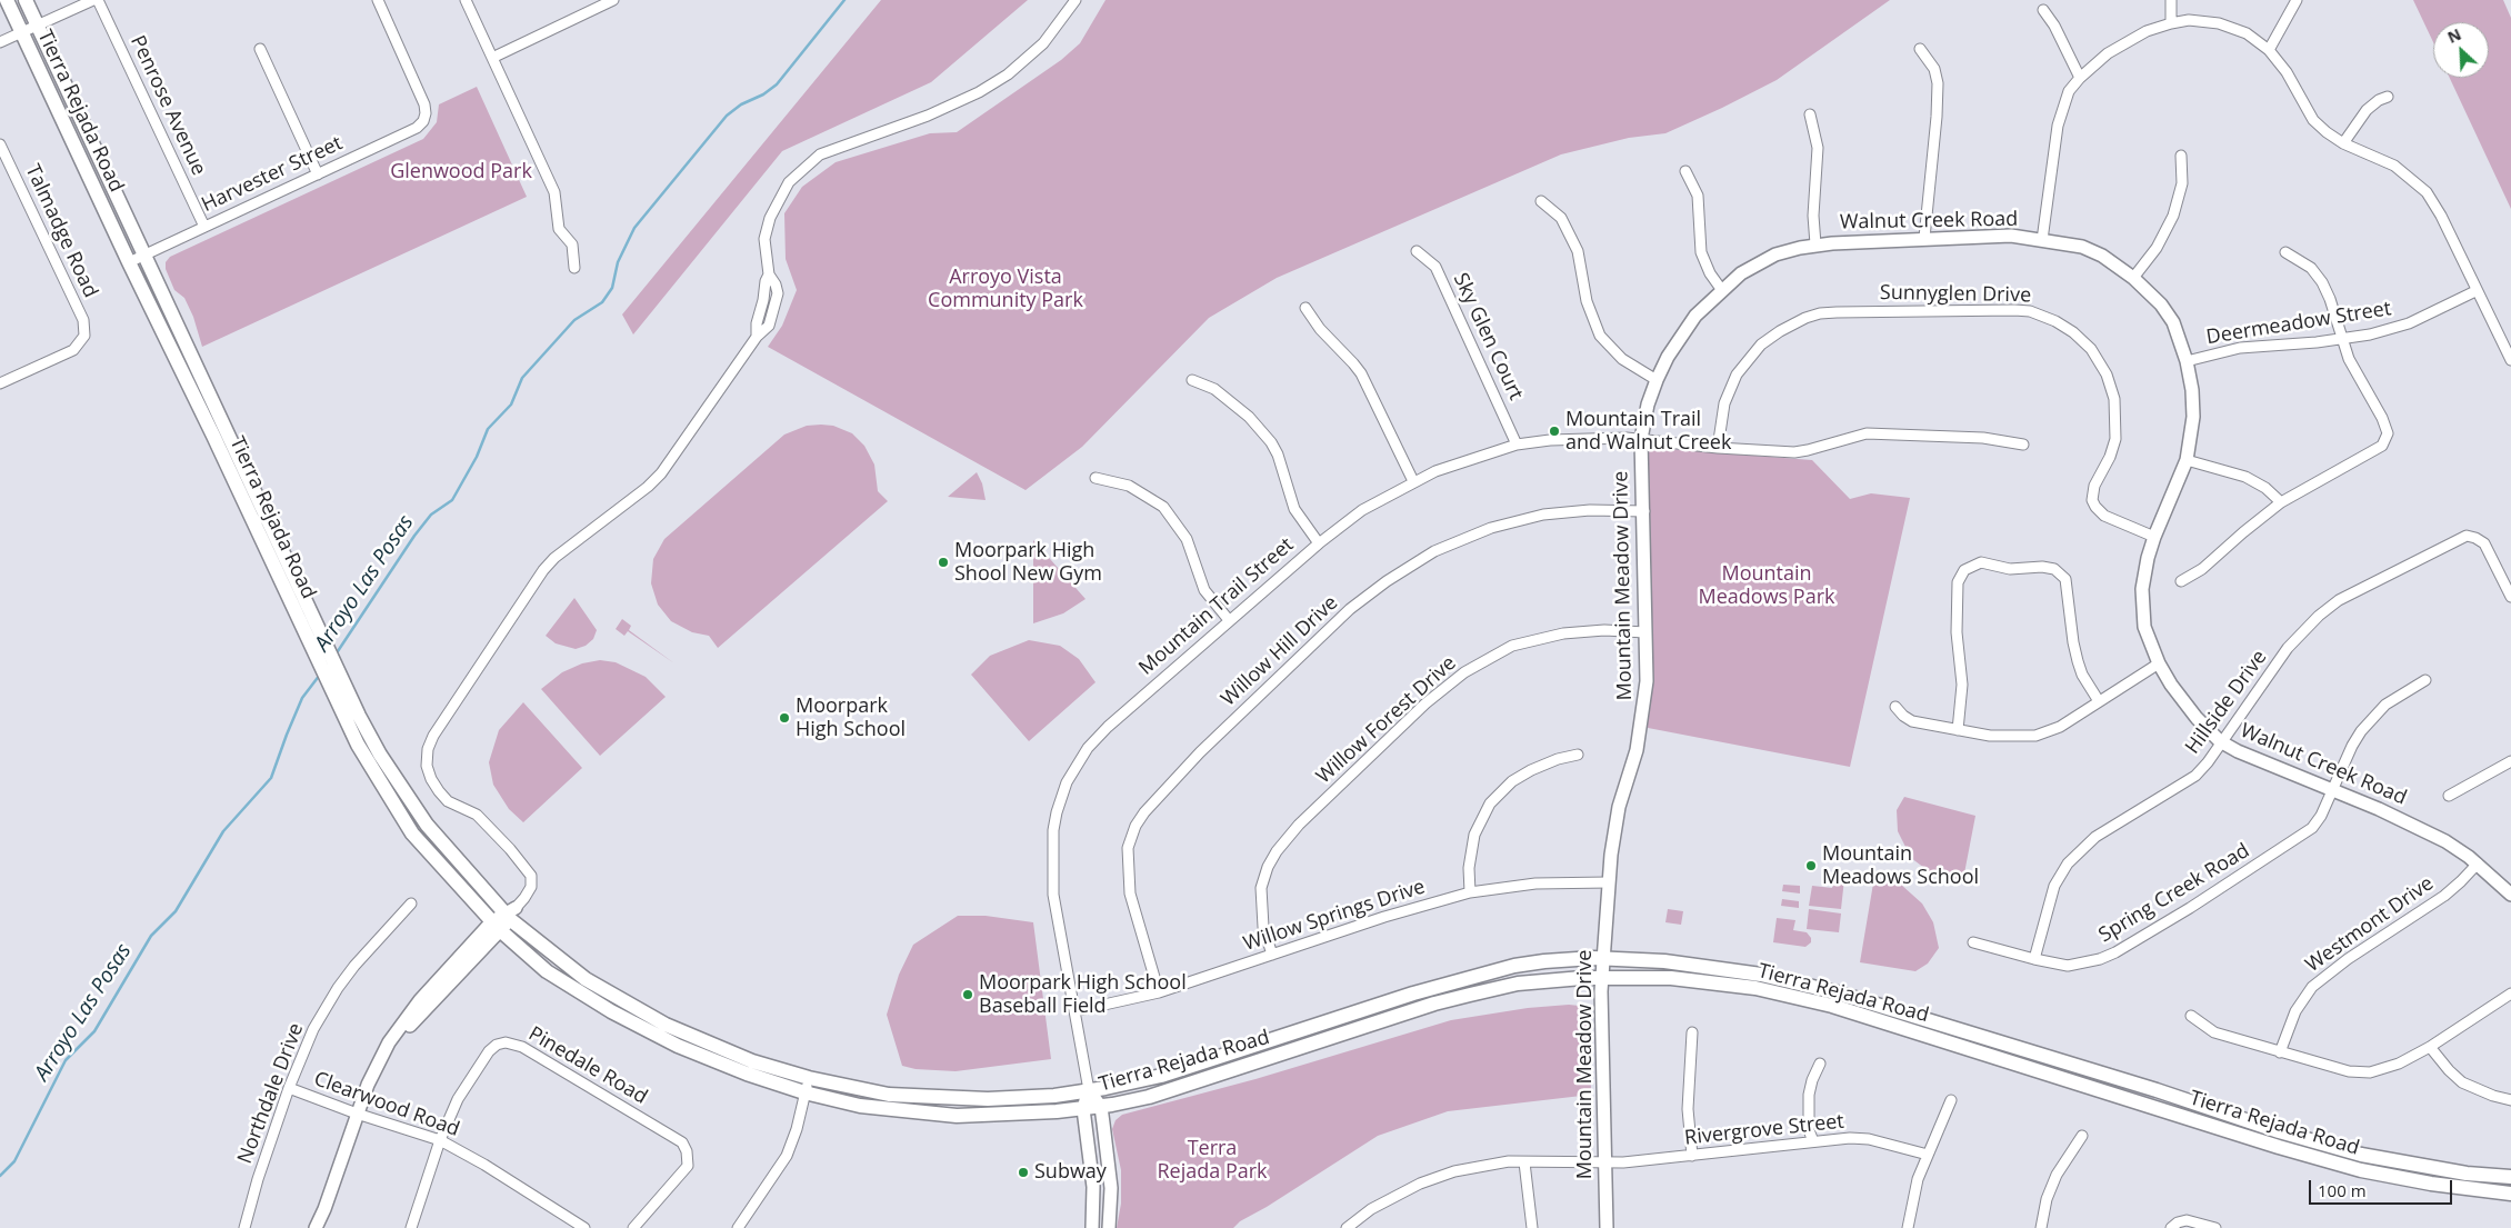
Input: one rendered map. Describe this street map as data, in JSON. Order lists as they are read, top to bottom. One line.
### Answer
{"streets":{"main road":["Tierra Rejada Road"],"street":["Penrose Avenue","Harvester Street","Walnut Creek Road","Talmadge Road","Sunnyglen Drive","Deermeadow Street","Sky Glen Court","Mountain Meadow Drive","Mountain Trail Street","Willow Hill Drive","Hillside Drive","Willow Forest Drive","Spring Creek Road","Willow Springs Drive","Westmont Drive","Pinedale Road","Northdale Drive","Clearwood Road","Rivergrove Street"]},"crossings":[["Penrose Avenue","Harvester Street"],["Tierra Rejada Road","Harvester Street"],["Tierra Rejada Road","Mountain Meadow Drive"],["Tierra Rejada Road","Mountain Trail Street"],["Walnut Creek Road","Sunnyglen Drive"],["Walnut Creek Road","Deermeadow Street"],["Walnut Creek Road","Mountain Meadow Drive"],["Walnut Creek Road","Mountain Trail Street"],["Walnut Creek Road","Hillside Drive"],["Walnut Creek Road","Spring Creek Road"],["Walnut Creek Road","Westmont Drive"],["Sunnyglen Drive","Mountain Trail Street"],["Sky Glen Court","Mountain Trail Street"],["Mountain Meadow Drive","Mountain Trail Street"],["Mountain Meadow Drive","Willow Hill Drive"],["Mountain Meadow Drive","Willow Forest Drive"],["Mountain Meadow Drive","Willow Springs Drive"],["Mountain Meadow Drive","Rivergrove Street"],["Mountain Trail Street","Willow Springs Drive"],["Willow Hill Drive","Willow Springs Drive"],["Hillside Drive","Spring Creek Road"],["Willow Forest Drive","Willow Springs Drive"],["Pinedale Road","Clearwood Road"],["Northdale Drive","Clearwood Road"]],"water":["Arroyo Las Posas"],"parks":["Glenwood Park","Arroyo Vista Community Park","Mountain Meadows Park","Terra Rejada Park"],"places":["Mountain Trail and Walnut Creek","Moorpark High Shool New Gym","Moorpark High School","Mountain Meadows School","Moorpark High School Baseball Field","Subway"],"scale_bar":"100 m","north":"top left"}
